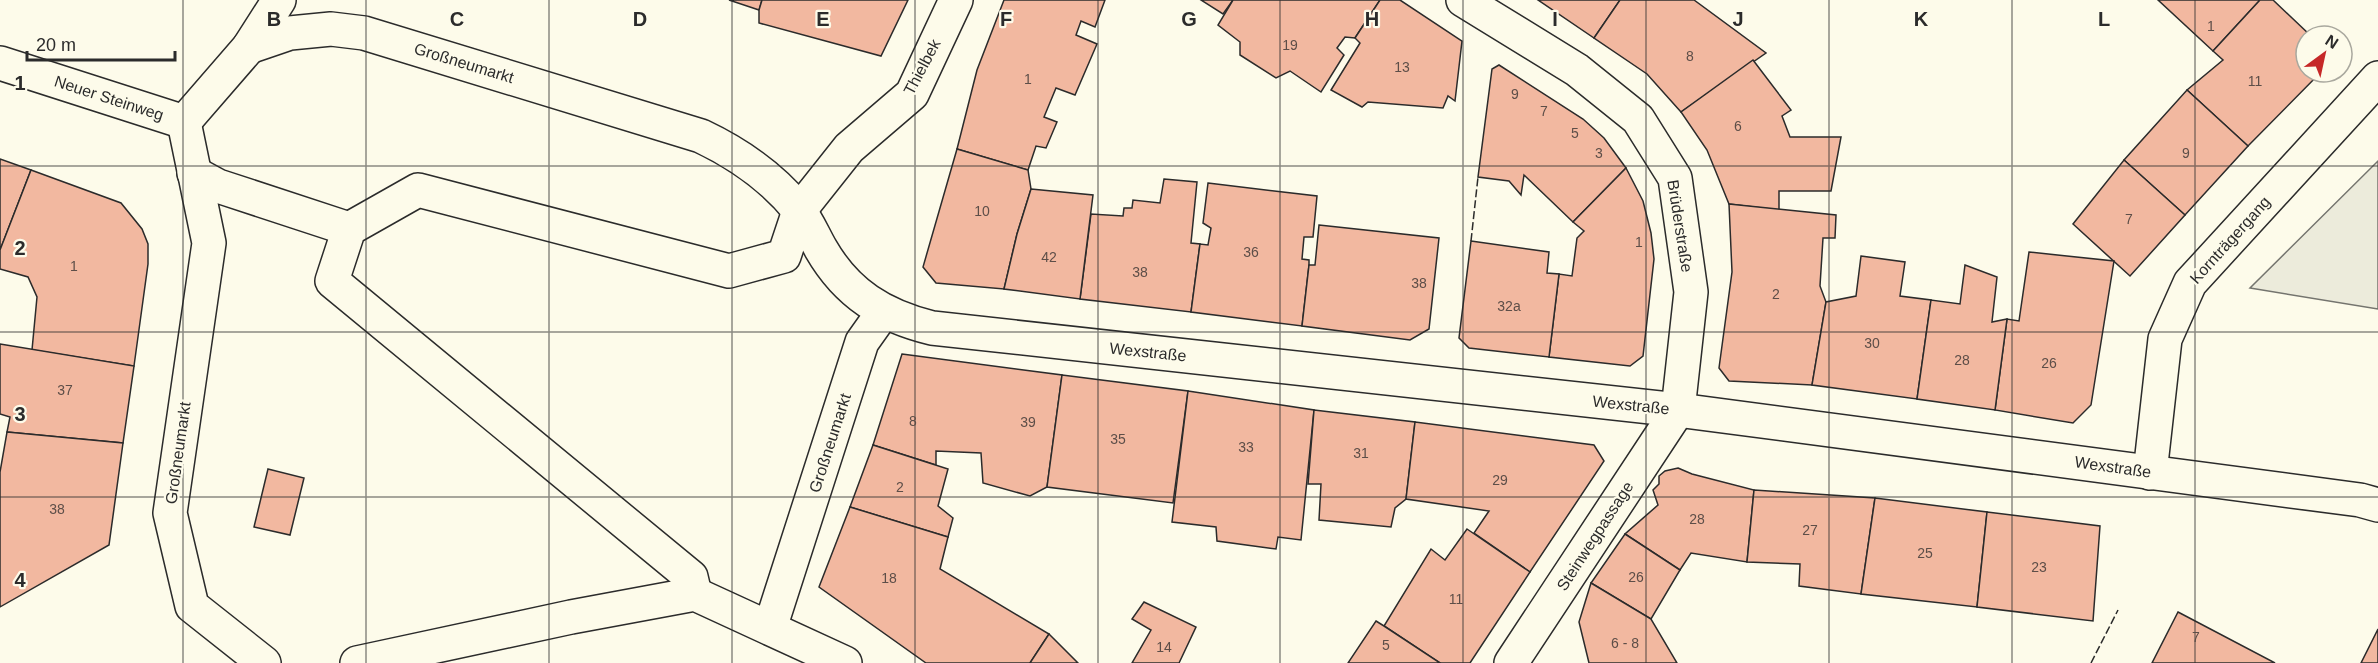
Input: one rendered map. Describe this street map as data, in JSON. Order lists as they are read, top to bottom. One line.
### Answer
{"streets":{"street":["Großneumarkt","Thielbek","Neuer Steinweg","Brüderstraße","Kornträgergang","Wexstraße","Steinwegpassage"]},"crossings":[["Großneumarkt","Thielbek"],["Großneumarkt","Neuer Steinweg"],["Großneumarkt","Wexstraße"],["Brüderstraße","Wexstraße"],["Brüderstraße","Steinwegpassage"],["Kornträgergang","Wexstraße"],["Wexstraße","Steinwegpassage"]],"house_numbers":["1","19","8","13","1","11","9","7","6","5","3","9","10","7","1","36","42","1","38","38","2","32a","30","28","26","37","8","39","35","33","31","29","2","38","28","27","25","23","26","18","11","7","6 - 8","5","14"],"scale_bar":"20 m","north":"top right","grid":{"columns":["B","C","D","E","F","G","H","I","J","K","L"],"rows":["1","2","3","4"]}}
